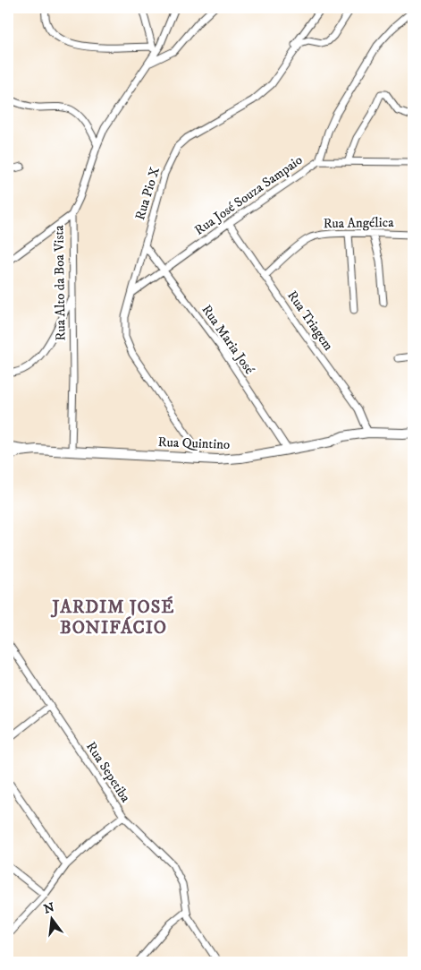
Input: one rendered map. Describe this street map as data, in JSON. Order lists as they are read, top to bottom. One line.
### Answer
{"streets":{"main road":["Rua Quintino"],"street":["Rua Pio X","Rua José Souza Sampaio","Rua Angélica","Rua Alto da Boa Vista","Rua Triagem","Rua Maria José","Rua Sepetiba"]},"crossings":[["Rua Pio X","Rua José Souza Sampaio"],["Rua Pio X","Rua Maria José"],["Rua Pio X","Rua Quintino"],["Rua José Souza Sampaio","Rua Triagem"],["Rua José Souza Sampaio","Rua Maria José"],["Rua Angélica","Rua Triagem"],["Rua Alto da Boa Vista","Rua Quintino"],["Rua Triagem","Rua Quintino"],["Rua Maria José","Rua Quintino"]],"districts":["JARDIM JOSÉ BONIFÁCIO"],"north":"top"}
